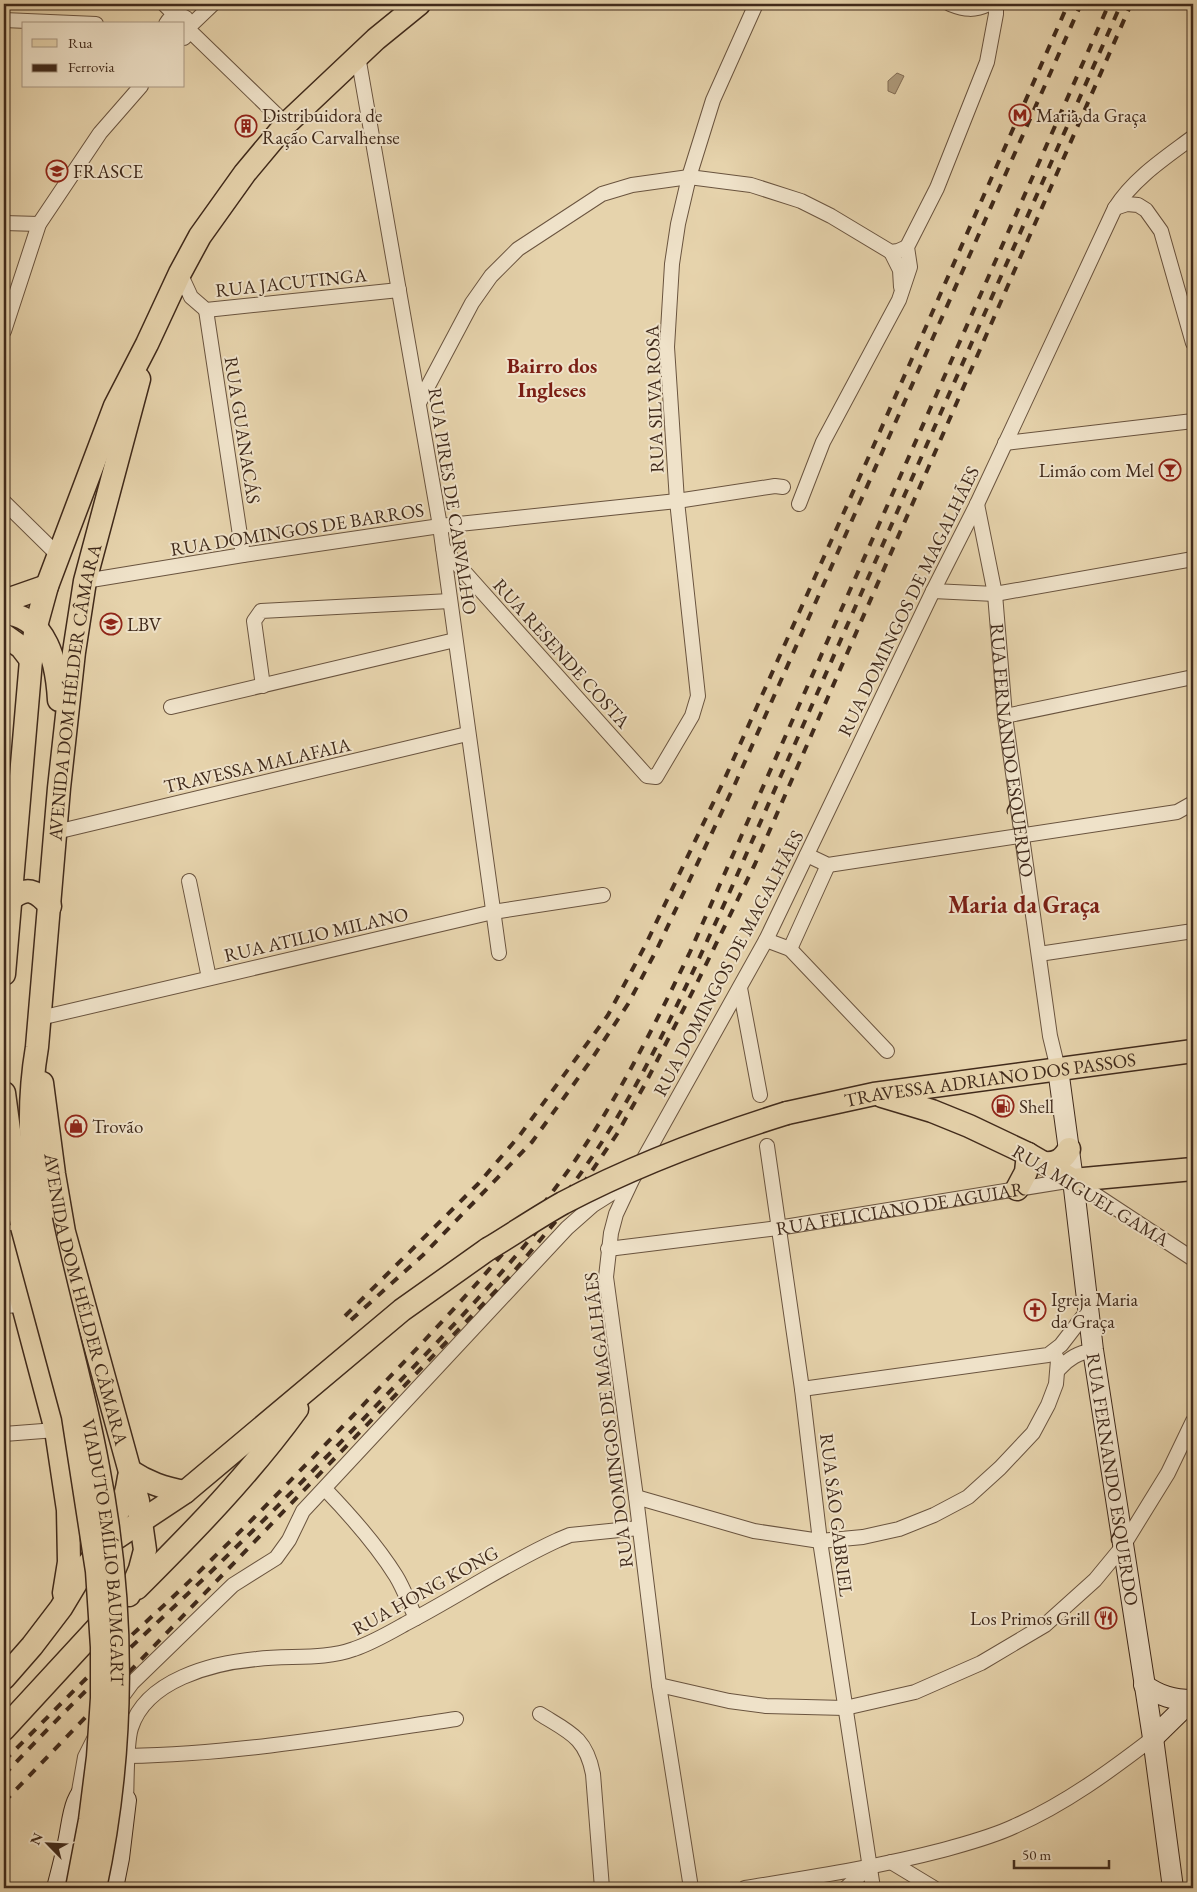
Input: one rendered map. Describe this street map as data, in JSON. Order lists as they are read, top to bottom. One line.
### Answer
{"streets":{"main road":["AVENIDA DOM HÉLDER CÂMARA","TRAVESSA ADRIANO DOS PASSOS","RUA MIGUEL GAMA","RUA FELICIANO DE AGUIAR","VIADUTO EMÍLIO BAUMGART"],"street":["RUA JACUTINGA","RUA SILVA ROSA","RUA GUANACÁS","RUA PIRES DE CARVALHO","RUA DOMINGOS DE BARROS","RUA DOMINGOS DE MAGALHÃES","RUA RESENDE COSTA","RUA FERNANDO ESQUERDO","TRAVESSA MALAFAIA","RUA ATILIO MILANO","RUA SÃO GABRIEL","RUA HONG KONG"]},"crossings":[["RUA JACUTINGA","RUA GUANACÁS"],["RUA JACUTINGA","RUA PIRES DE CARVALHO"],["RUA JACUTINGA","AVENIDA DOM HÉLDER CÂMARA"],["RUA SILVA ROSA","RUA DOMINGOS DE BARROS"],["RUA SILVA ROSA","RUA RESENDE COSTA"],["RUA GUANACÁS","RUA DOMINGOS DE BARROS"],["RUA PIRES DE CARVALHO","RUA DOMINGOS DE BARROS"],["RUA PIRES DE CARVALHO","RUA RESENDE COSTA"],["RUA PIRES DE CARVALHO","AVENIDA DOM HÉLDER CÂMARA"],["RUA PIRES DE CARVALHO","TRAVESSA MALAFAIA"],["RUA PIRES DE CARVALHO","RUA ATILIO MILANO"],["RUA DOMINGOS DE BARROS","AVENIDA DOM HÉLDER CÂMARA"],["RUA DOMINGOS DE MAGALHÃES","RUA FERNANDO ESQUERDO"],["RUA DOMINGOS DE MAGALHÃES","RUA FELICIANO DE AGUIAR"],["RUA DOMINGOS DE MAGALHÃES","RUA HONG KONG"],["AVENIDA DOM HÉLDER CÂMARA","TRAVESSA MALAFAIA"],["AVENIDA DOM HÉLDER CÂMARA","RUA ATILIO MILANO"],["AVENIDA DOM HÉLDER CÂMARA","VIADUTO EMÍLIO BAUMGART"],["RUA FERNANDO ESQUERDO","TRAVESSA ADRIANO DOS PASSOS"],["RUA FERNANDO ESQUERDO","RUA MIGUEL GAMA"],["RUA FERNANDO ESQUERDO","RUA FELICIANO DE AGUIAR"],["TRAVESSA ADRIANO DOS PASSOS","RUA MIGUEL GAMA"],["RUA MIGUEL GAMA","RUA FELICIANO DE AGUIAR"],["RUA FELICIANO DE AGUIAR","RUA SÃO GABRIEL"]],"districts":["Bairro dos Ingleses","Maria da Graça"],"places":{"metro station":["Maria da Graça"],"building":["Distribuidora de Ração Carvalhense"],"school or university":["FRASCE","LBV"],"bar":["Limão com Mel"],"fuel station":["Shell"],"shop":["Trovão"],"church":["Igreja Maria da Graça"],"restaurant":["Los Primos Grill"]},"legend":["Rua","Ferrovia"],"scale_bar":"50 m","north":"top left"}
